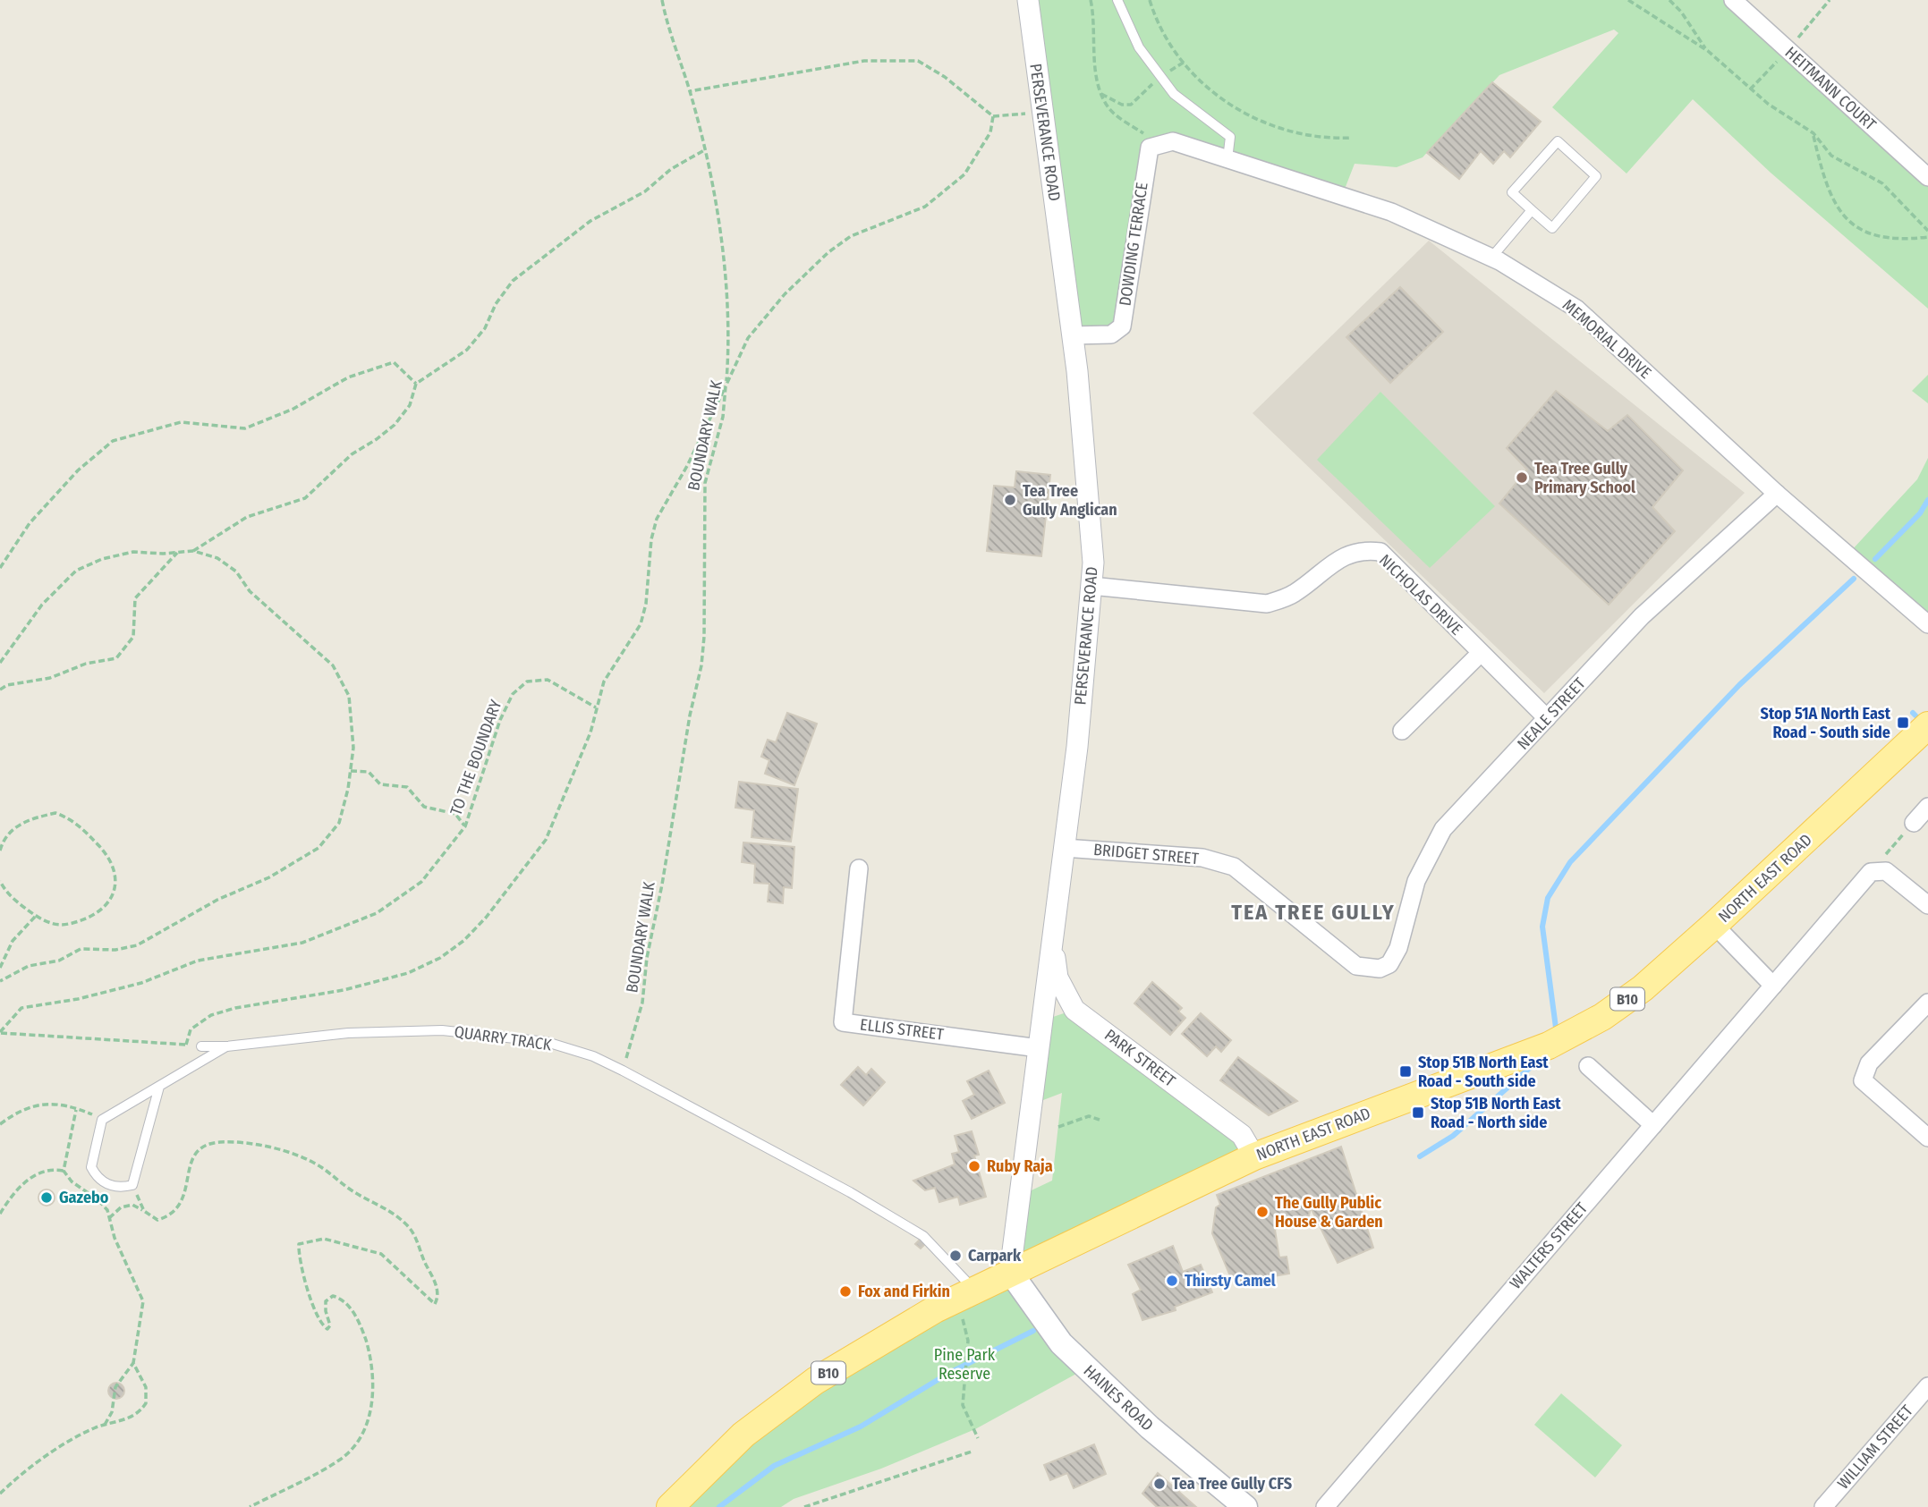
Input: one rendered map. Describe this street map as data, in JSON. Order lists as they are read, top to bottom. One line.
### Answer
{"streets":{"main road":["NORTH EAST ROAD","B10","HAINES ROAD"],"street":["HEITMANN COURT","PERSEVERANCE ROAD","DOWDING TERRACE","MEMORIAL DRIVE","NICHOLAS DRIVE","NEALE STREET","BRIDGET STREET","ELLIS STREET","PARK STREET","WALTERS STREET","WILLIAM STREET"],"lane":["QUARRY TRACK"],"path":["BOUNDARY WALK","TO THE BOUNDARY"]},"crossings":[["PERSEVERANCE ROAD","DOWDING TERRACE"],["PERSEVERANCE ROAD","NICHOLAS DRIVE"],["PERSEVERANCE ROAD","BRIDGET STREET"],["PERSEVERANCE ROAD","NORTH EAST ROAD"],["PERSEVERANCE ROAD","ELLIS STREET"],["PERSEVERANCE ROAD","PARK STREET"],["PERSEVERANCE ROAD","HAINES ROAD"],["DOWDING TERRACE","MEMORIAL DRIVE"],["MEMORIAL DRIVE","NEALE STREET"],["BOUNDARY WALK","QUARRY TRACK"],["NICHOLAS DRIVE","NEALE STREET"],["NEALE STREET","BRIDGET STREET"],["NORTH EAST ROAD","QUARRY TRACK"],["NORTH EAST ROAD","PARK STREET"],["NORTH EAST ROAD","HAINES ROAD"]],"districts":["TEA TREE GULLY"],"parks":["Pine Park Reserve"],"places":{"other":["Tea Tree Gully Primary School","Tea Tree Gully Anglican","Ruby Raja","Gazebo","The Gully Public House & Garden","Carpark","Thirsty Camel","Fox and Firkin","Tea Tree Gully CFS"],"transit":["Stop 51A North East Road - South side","Stop 51B North East Road - South side","Stop 51B North East Road - North side"]}}
